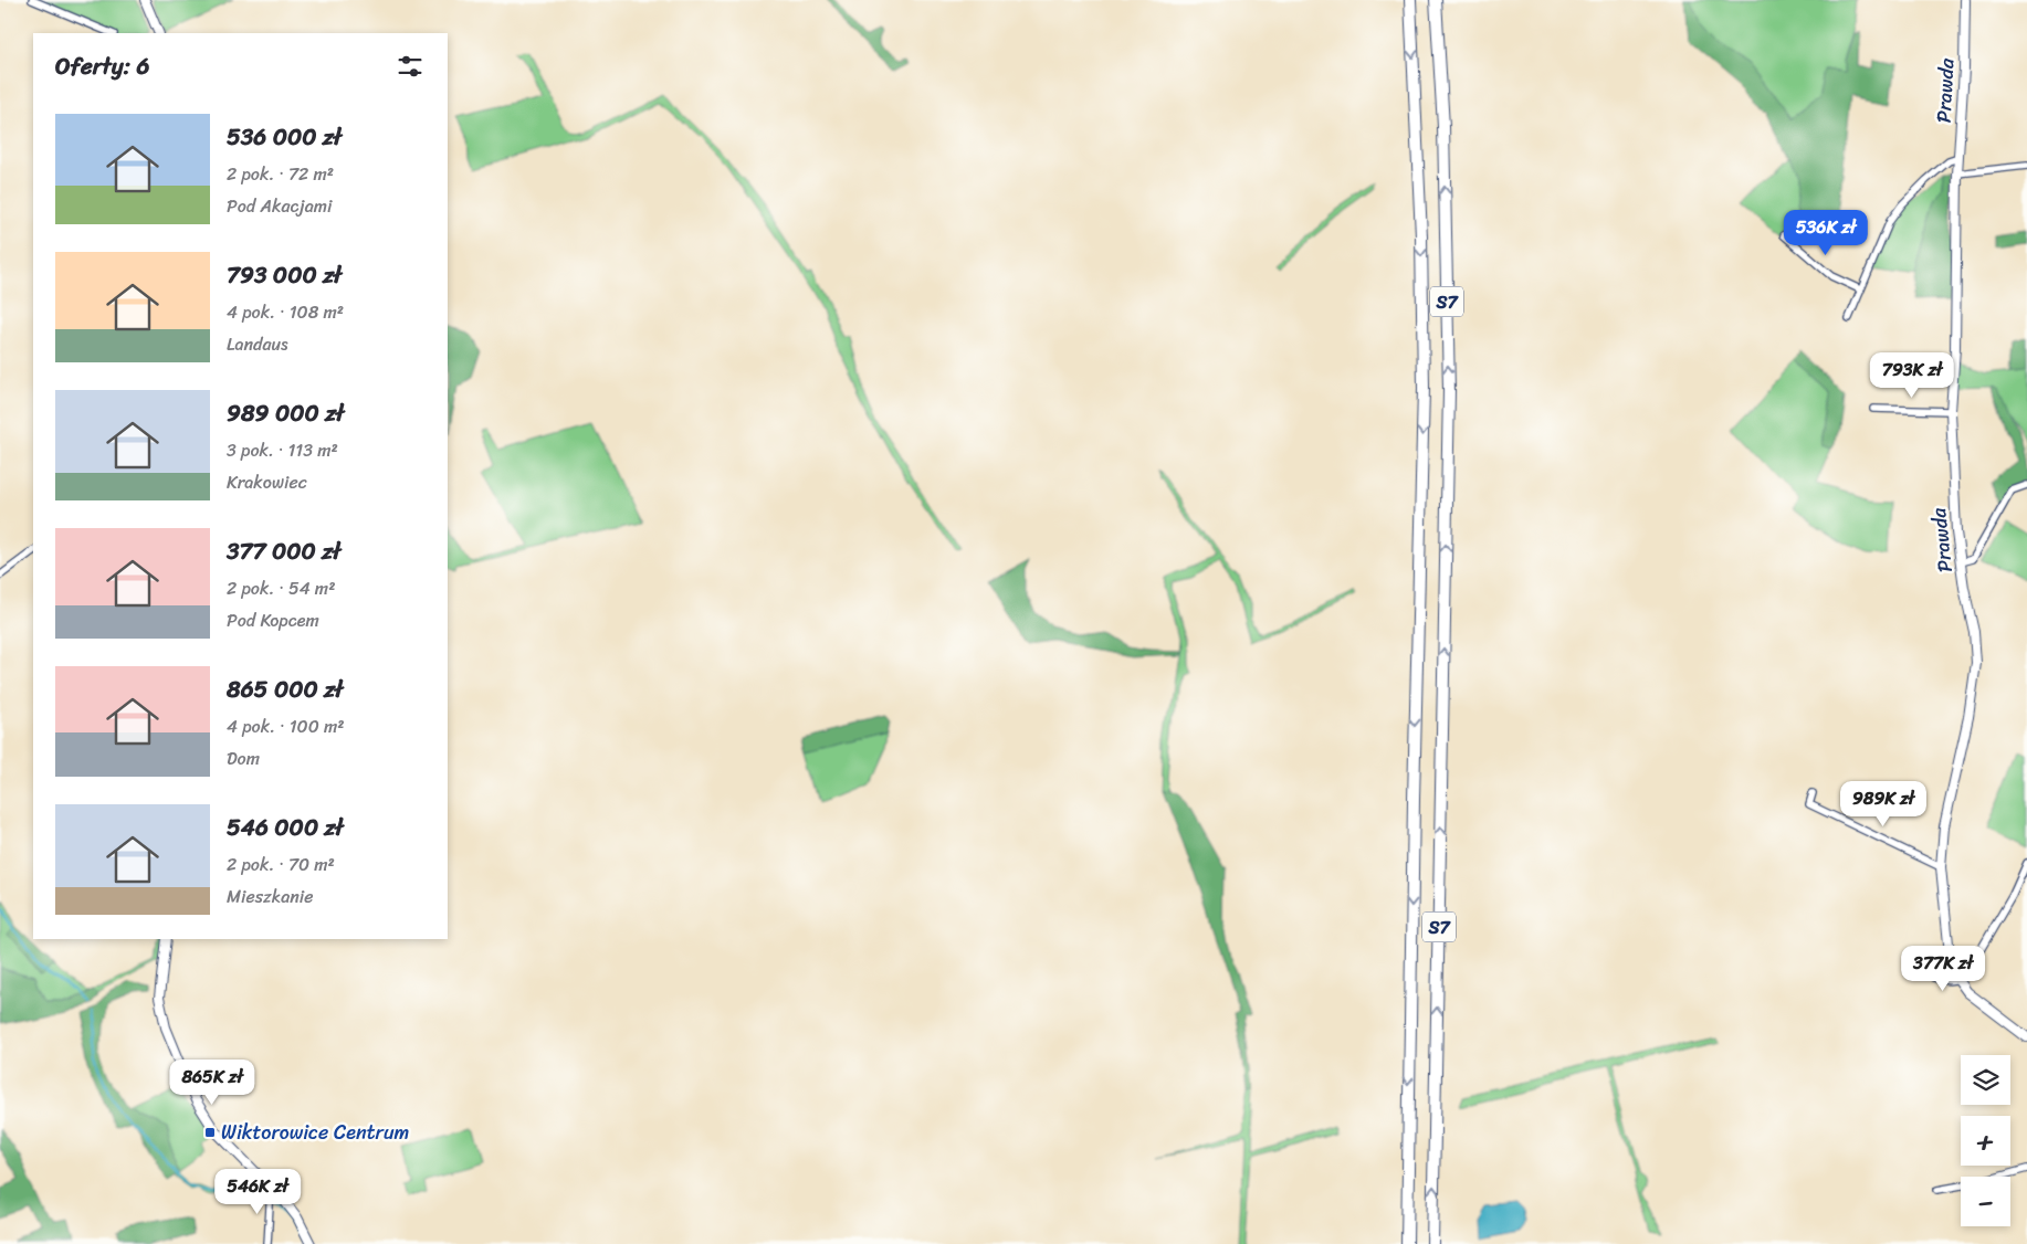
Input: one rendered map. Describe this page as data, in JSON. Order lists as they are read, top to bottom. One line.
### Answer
{"streets":{"highway":["S7"],"street":["Prawda"]},"places":{"transit":["Wiktorowice Centrum"]},"page":{"heading":"Oferty: 6","list":[{"name":"536 000 zł","note":"2 pok. · 72 m² · Pod Akacjami"},{"name":"793 000 zł","note":"4 pok. · 108 m² · Landaus"},{"name":"989 000 zł","note":"3 pok. · 113 m² · Krakowiec"},{"name":"377 000 zł","note":"2 pok. · 54 m² · Pod Kopcem"},{"name":"865 000 zł","note":"4 pok. · 100 m² · Dom"},{"name":"546 000 zł","note":"2 pok. · 70 m² · Mieszkanie"}],"price":["536K zł","793K zł","989K zł","377K zł","865K zł","546K zł"],"map_buttons":["+","−"]}}
